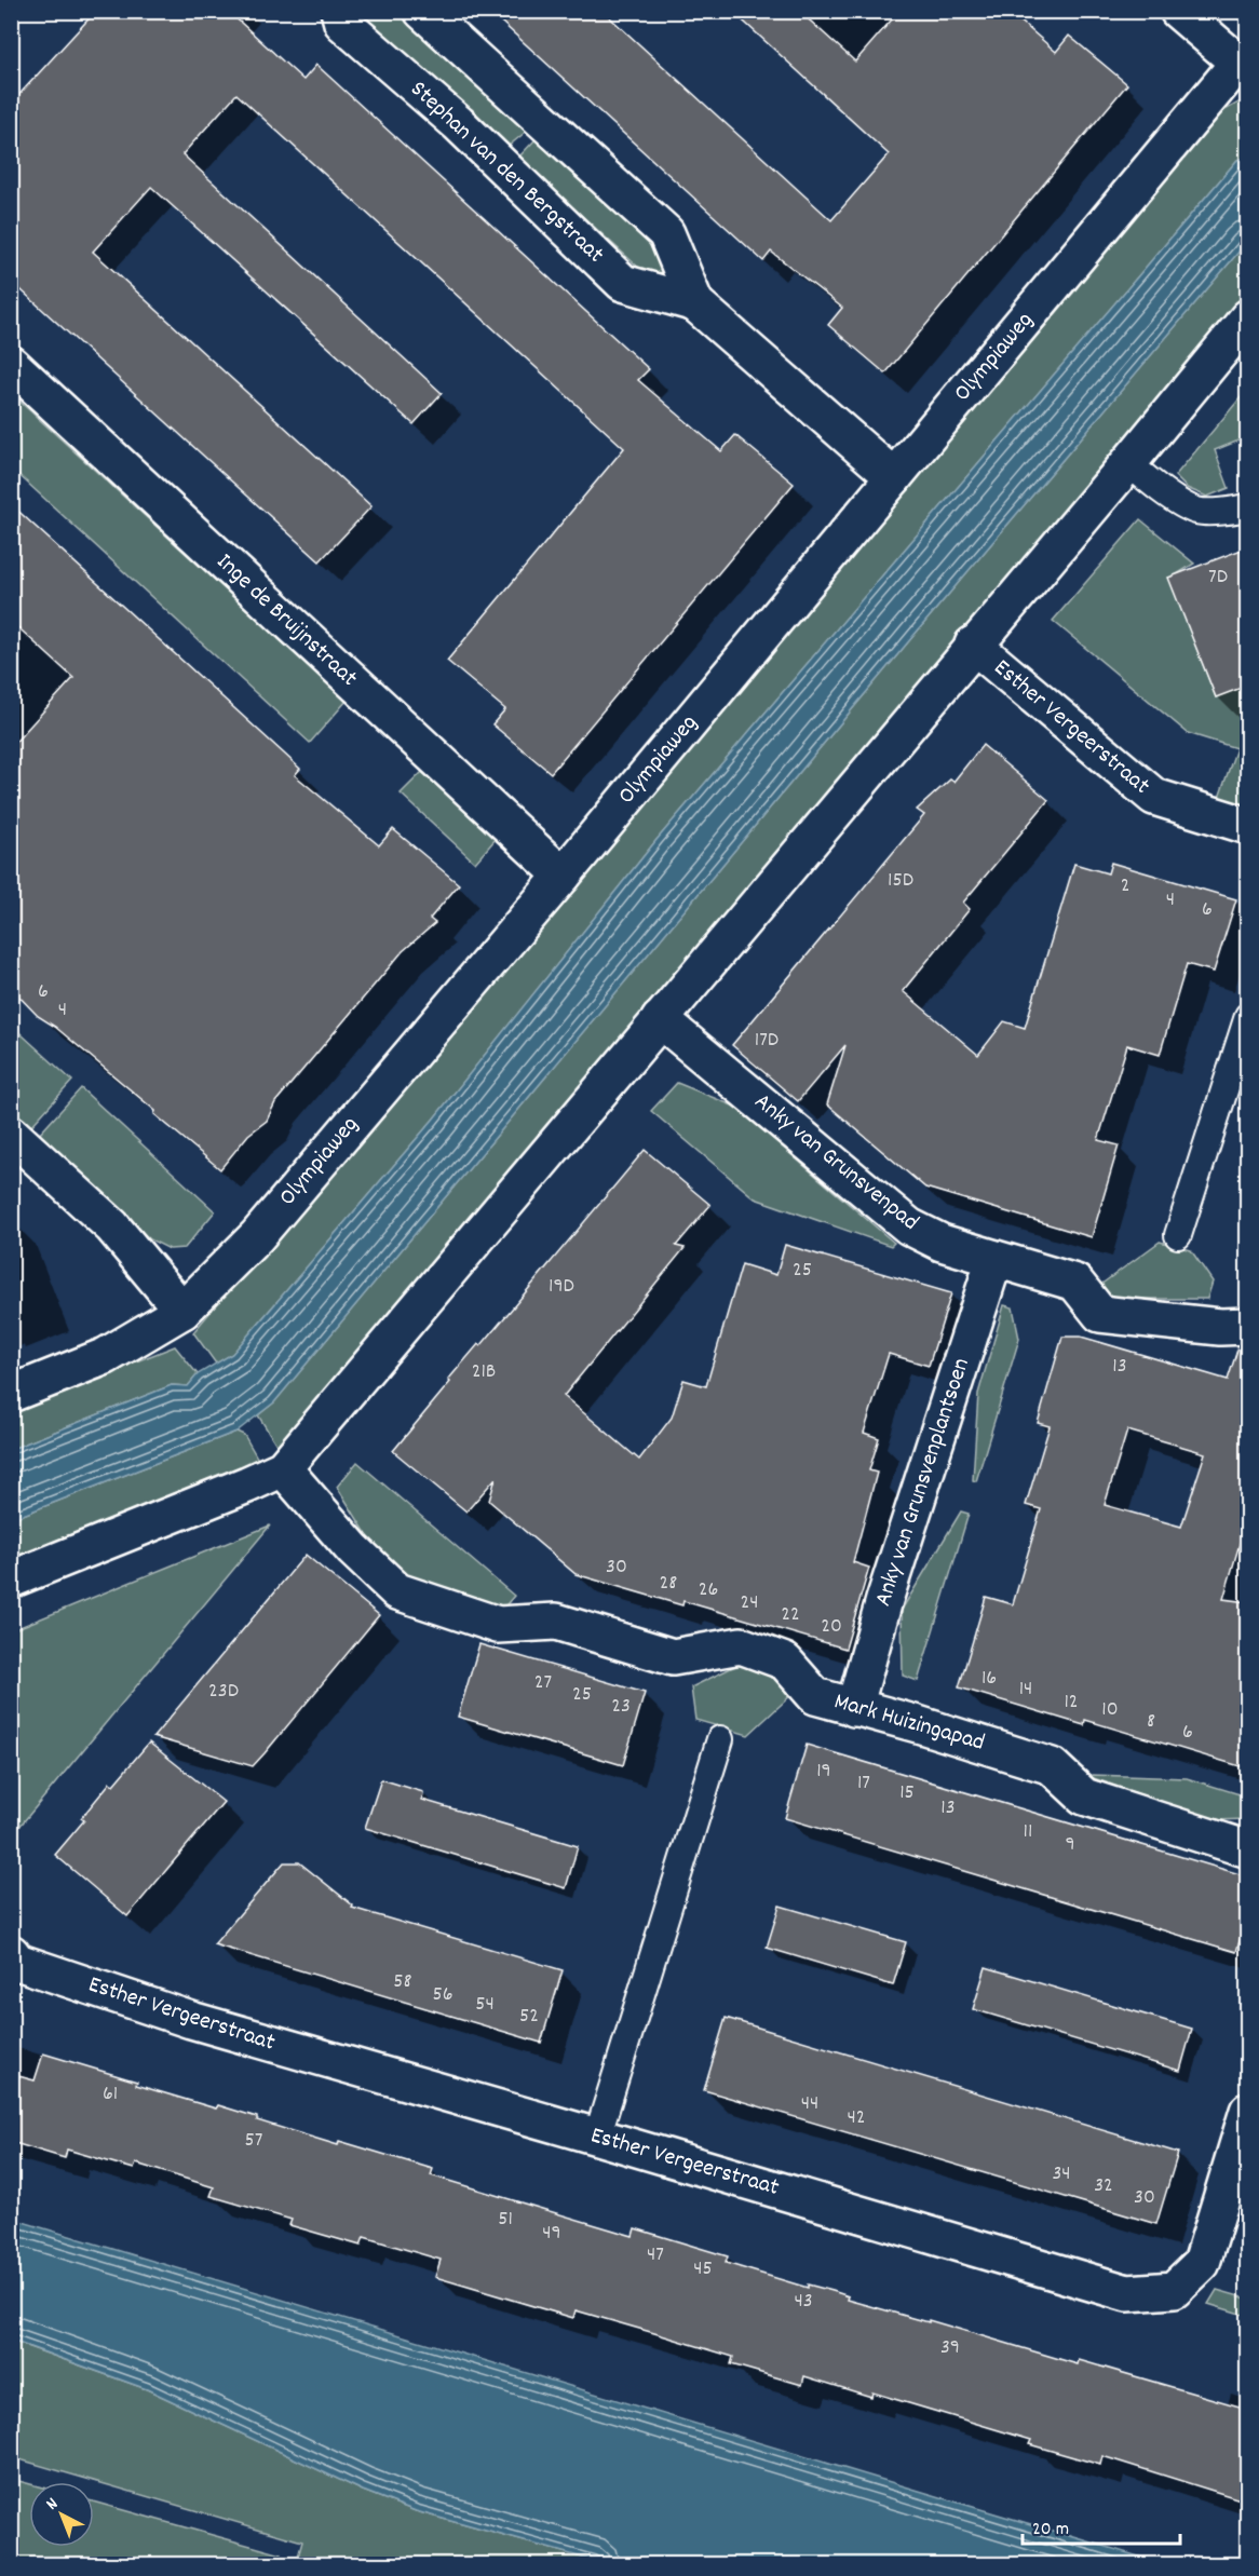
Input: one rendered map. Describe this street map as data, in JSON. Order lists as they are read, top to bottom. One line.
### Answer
{"streets":{"street":["Stephan van den Bergstraat","Olympiaweg","Inge de Bruijnstraat","Esther Vergeerstraat","Anky van Grunsvenpad","Anky van Grunsvenplantsoen","Mark Huizingapad"]},"crossings":[["Stephan van den Bergstraat","Olympiaweg"],["Olympiaweg","Inge de Bruijnstraat"],["Anky van Grunsvenpad","Anky van Grunsvenplantsoen"],["Anky van Grunsvenplantsoen","Mark Huizingapad"]],"house_numbers":["7D","15D","2","4","6","6","4","17D","25","19D","13","21B","30","28","26","24","22","20","16","27","14","23D","25","12","23","10","8","6","19","17","15","13","11","9","58","56","54","52","61","44","42","57","34","32","30","51","49","47","45","43","39"],"scale_bar":"20 m","north":"top left"}
